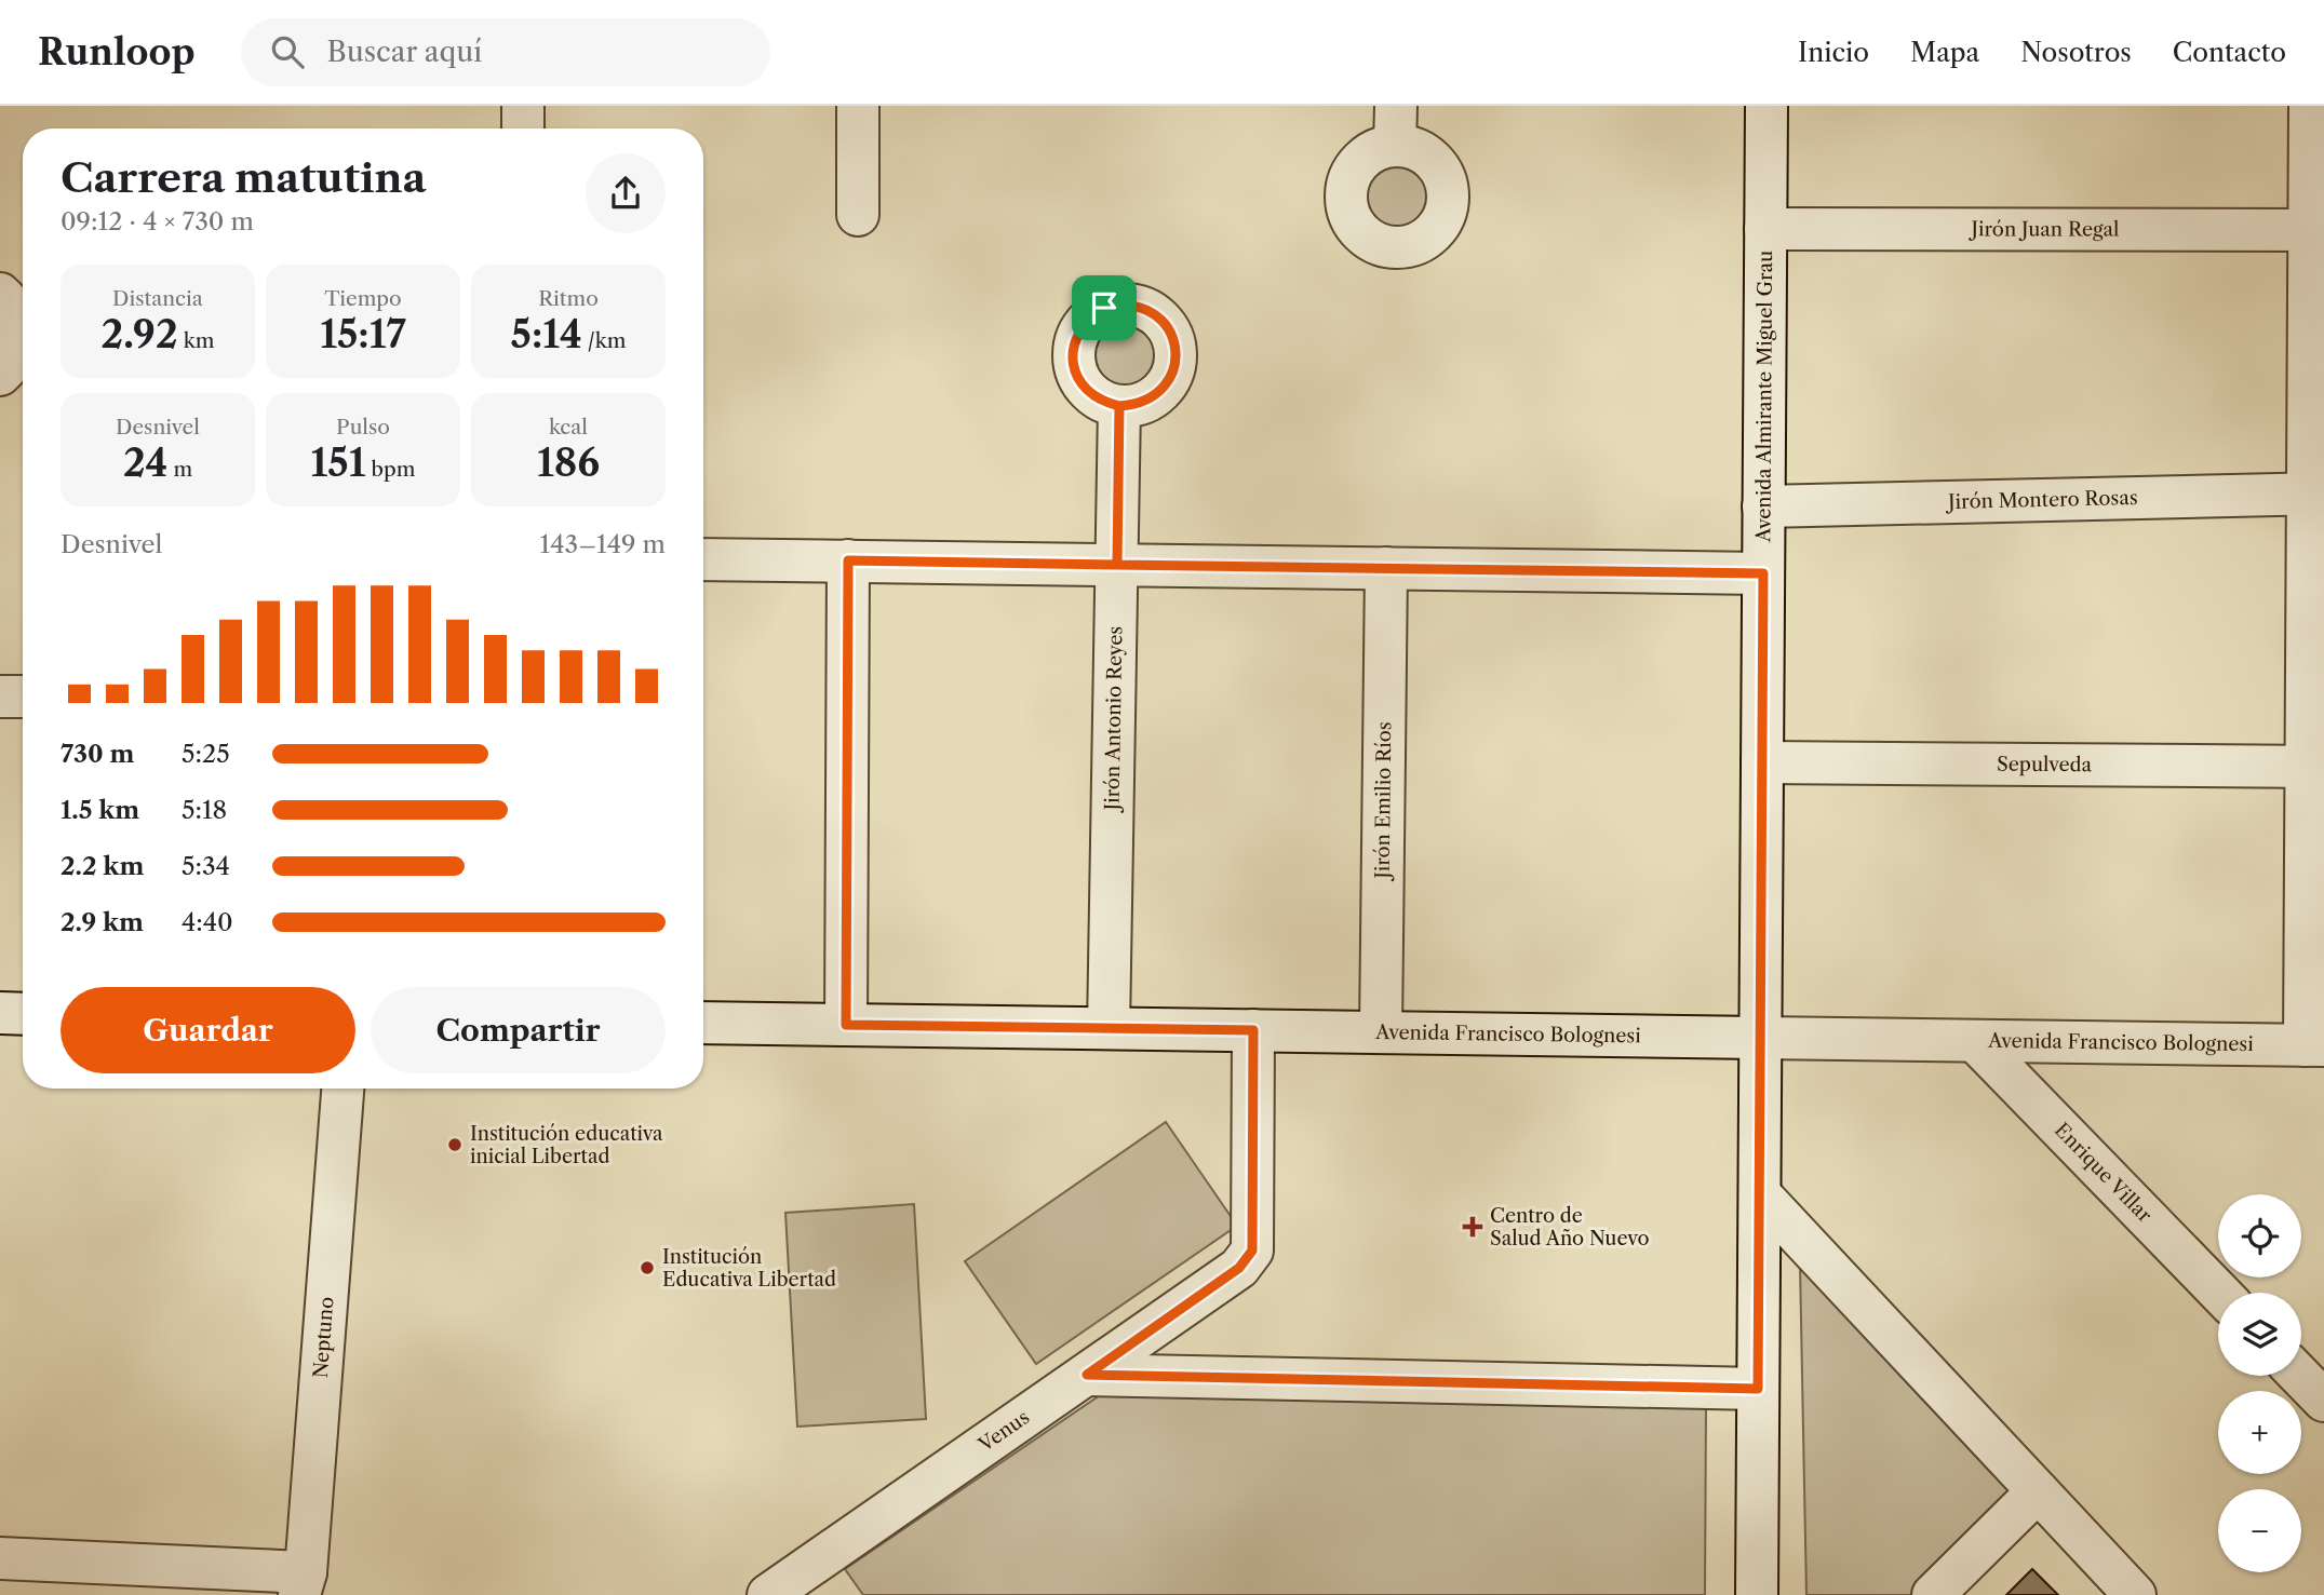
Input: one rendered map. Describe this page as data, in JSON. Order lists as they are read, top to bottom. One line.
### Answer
{"streets":{"street":["Jirón Juan Regal","Avenida Almirante Miguel Grau","Jirón Montero Rosas","Jirón Antonio Reyes","Sepulveda","Jirón Emilio Ríos","Avenida Francisco Bolognesi","Enrique Villar","Neptuno","Venus"]},"crossings":[["Jirón Juan Regal","Avenida Almirante Miguel Grau"],["Avenida Almirante Miguel Grau","Jirón Montero Rosas"],["Avenida Almirante Miguel Grau","Sepulveda"],["Avenida Almirante Miguel Grau","Avenida Francisco Bolognesi"],["Jirón Antonio Reyes","Avenida Francisco Bolognesi"],["Jirón Emilio Ríos","Avenida Francisco Bolognesi"],["Avenida Francisco Bolognesi","Enrique Villar"],["Avenida Francisco Bolognesi","Venus"]],"places":{"other":["Institución educativa inicial Libertad","Institución Educativa Libertad"],"health":["Centro de Salud Año Nuevo"]},"page":{"header":"Runloop","search":"Buscar aquí","nav":["Inicio","Mapa","Nosotros","Contacto"],"heading":["Carrera matutina","09:12 · 4 × 730 m"],"stats":[["Distancia","2.92 km"],["Tiempo","15:17"],["Ritmo","5:14 /km"],["Desnivel","24 m"],["Pulso","151 bpm"],["kcal","186"]],"chart":["Desnivel","143–149 m"],"list":[{"name":"730 m","note":"5:25"},{"name":"1.5 km","note":"5:18"},{"name":"2.2 km","note":"5:34"},{"name":"2.9 km","note":"4:40"}],"buttons":["Guardar","Compartir"],"map_buttons":["+","−"]}}
